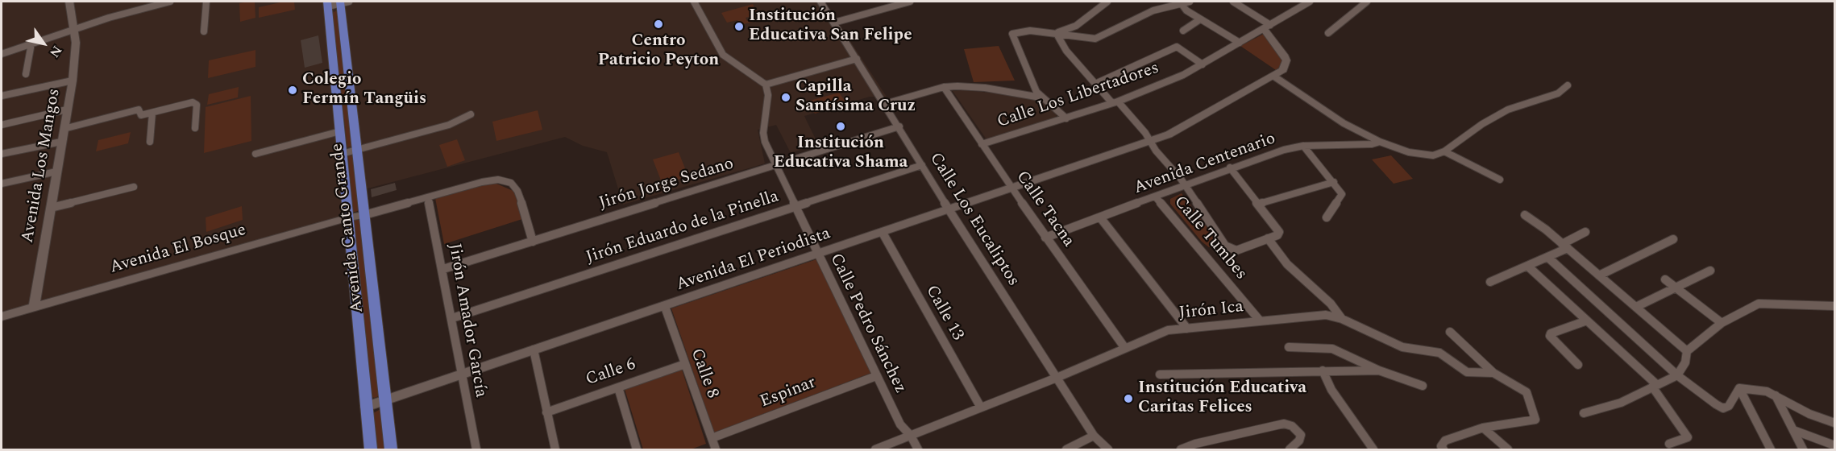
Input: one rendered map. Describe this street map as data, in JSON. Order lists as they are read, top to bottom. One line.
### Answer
{"streets":{"main road":["Avenida Canto Grande"],"street":["Calle Los Libertadores","Avenida Centenario","Avenida Los Mangos","Jirón Jorge Sedano","Calle Tacna","Calle Los Eucaliptos","Jirón Eduardo de la Pinella","Calle Tumbes","Avenida El Bosque","Avenida El Periodista","Jirón Ica","Calle 13","Jirón Amador García","Calle Pedro Sánchez","Calle 6","Calle 8","Espinar"]},"crossings":[["Calle Los Libertadores","Calle Tacna"],["Avenida Centenario","Calle Tacna"],["Avenida Centenario","Calle Tumbes"],["Avenida Los Mangos","Avenida El Bosque"],["Jirón Jorge Sedano","Calle Los Eucaliptos"],["Jirón Jorge Sedano","Jirón Amador García"],["Jirón Jorge Sedano","Calle Pedro Sánchez"],["Calle Tacna","Avenida El Periodista"],["Calle Tacna","Jirón Ica"],["Calle Los Eucaliptos","Jirón Eduardo de la Pinella"],["Calle Los Eucaliptos","Avenida El Periodista"],["Calle Los Eucaliptos","Jirón Ica"],["Avenida Canto Grande","Avenida El Bosque"],["Avenida Canto Grande","Avenida El Periodista"],["Jirón Eduardo de la Pinella","Jirón Amador García"],["Jirón Eduardo de la Pinella","Calle Pedro Sánchez"],["Calle Tumbes","Jirón Ica"],["Avenida El Periodista","Calle 13"],["Avenida El Periodista","Jirón Amador García"],["Avenida El Periodista","Calle Pedro Sánchez"],["Avenida El Periodista","Calle 8"],["Jirón Ica","Calle 13"],["Jirón Ica","Calle Pedro Sánchez"],["Calle Pedro Sánchez","Espinar"],["Calle 6","Calle 8"],["Calle 8","Espinar"]],"places":["Centro Patricio Peyton","Institución Educativa San Felipe","Colegio Fermín Tangüis","Capilla Santísima Cruz","Institución Educativa Shama","Institución Educativa Caritas Felices"],"north":"bottom right"}
